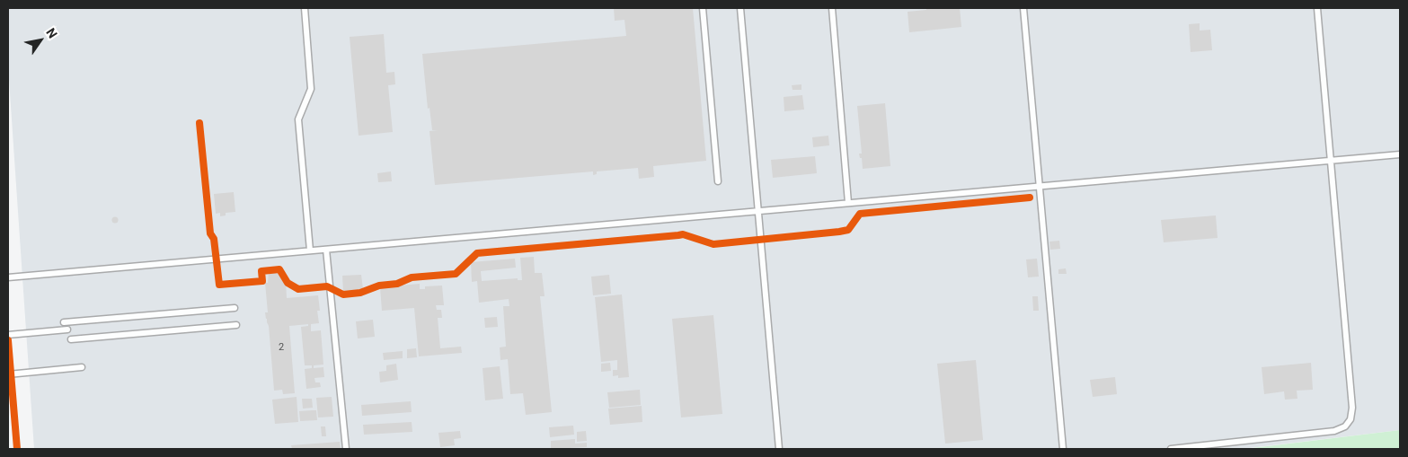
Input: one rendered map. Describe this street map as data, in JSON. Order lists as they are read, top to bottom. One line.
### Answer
{"house_numbers":["2"],"north":"top right"}
